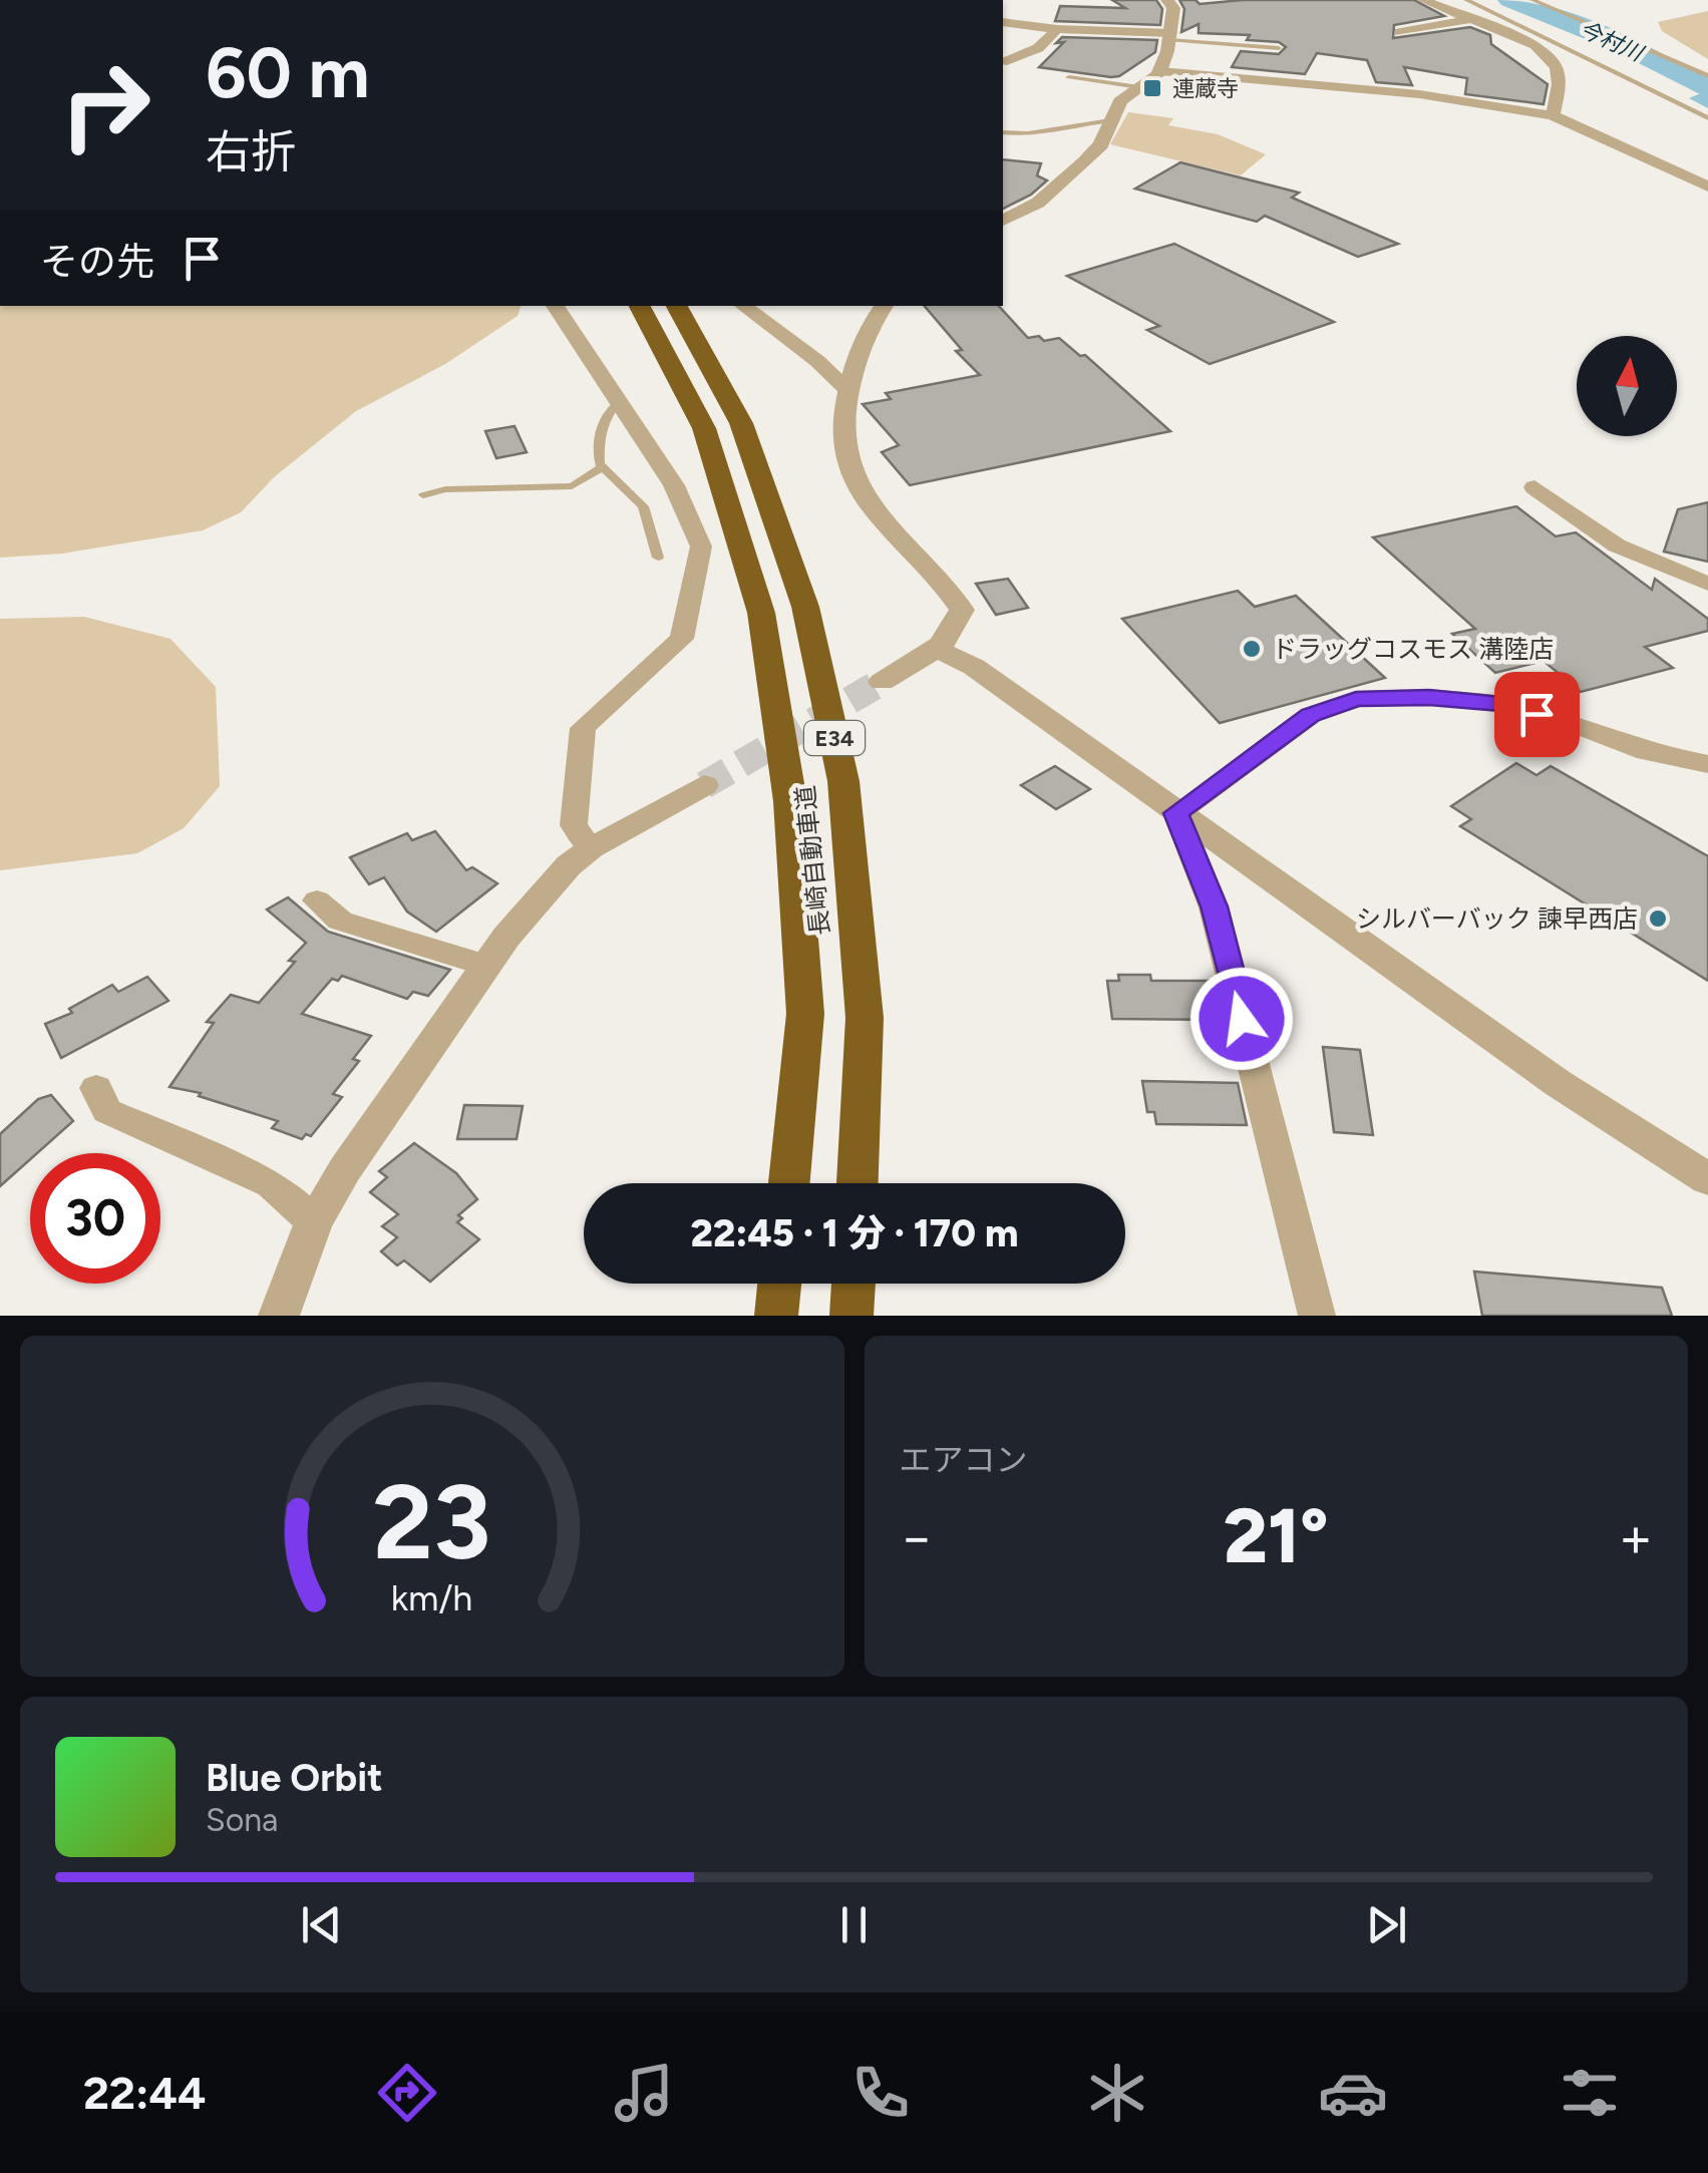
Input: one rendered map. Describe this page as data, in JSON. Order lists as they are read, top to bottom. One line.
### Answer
{"streets":{"highway":["E34","長崎自動車道"]},"water":["今村川"],"places":{"transit":["連蔵寺"],"other":["ドラッグコスモス 溝陸店","シルバーバック 諫早西店"]},"north":"top","page":{"turn":["60 m","右折"],"then":"その先","limit":"30","trip":"22:45 · 1 分 · 170 m","tile":"エアコン","heat":["−","21°","+"],"song":["Blue Orbit","Sona"],"tabs":"22:44","gauge":["23","km/h"]}}
